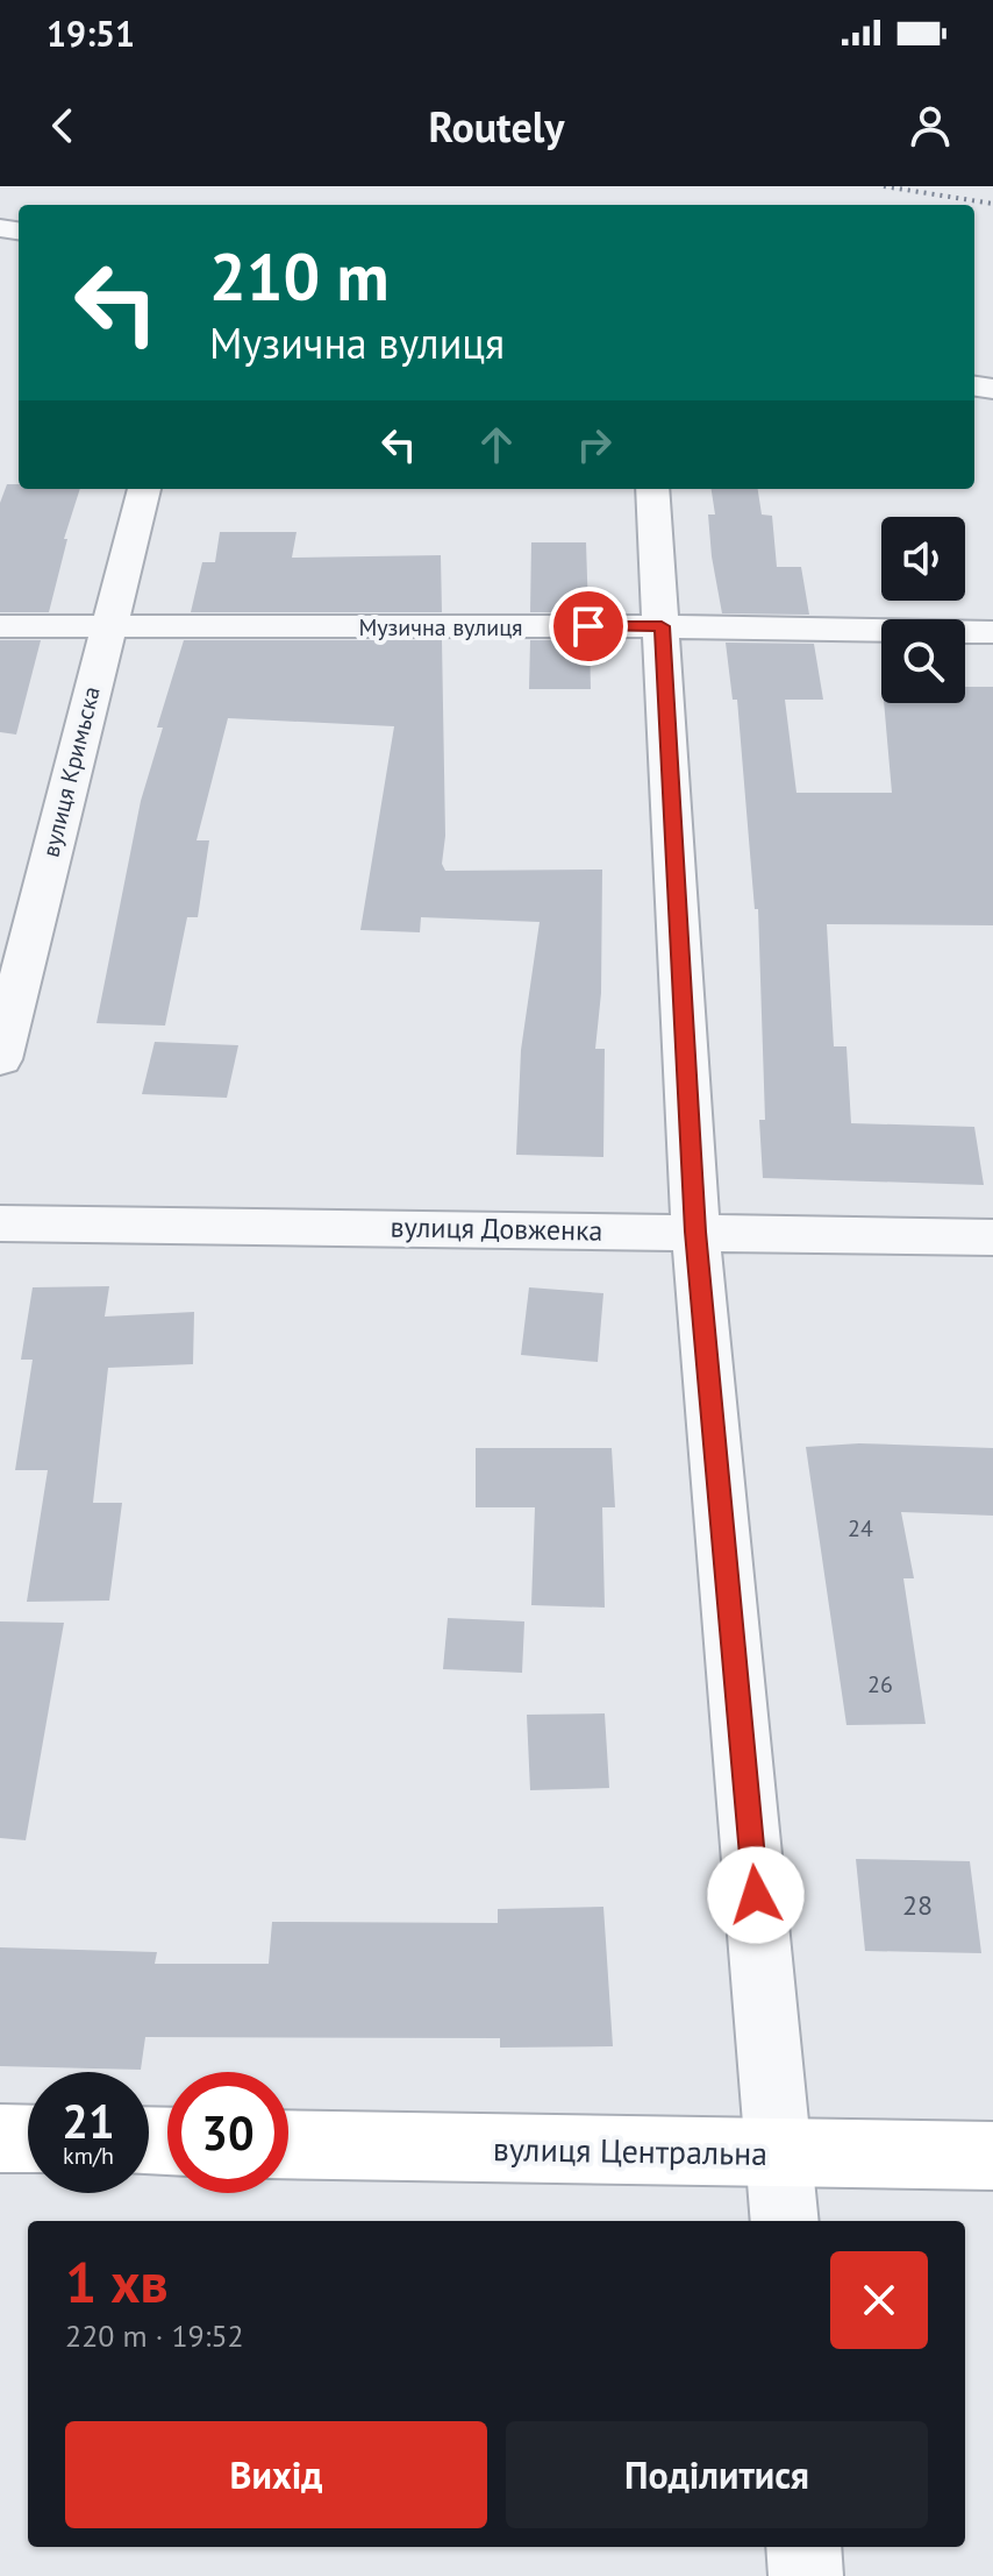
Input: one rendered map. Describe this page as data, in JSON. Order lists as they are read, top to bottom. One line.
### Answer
{"streets":{"main road":["вулиця Центральна"],"street":["Музична вулиця","вулиця Кримьска","вулиця Довженка"]},"crossings":[["Музична вулиця","вулиця Кримьска"]],"house_numbers":["24","26","28"],"page":{"status":"19:51","header":"Routely","turn":["210 m","Музична вулиця"],"speed":"21 km/h","limit":"30","heading":["1 хв","220 m · 19:52"],"buttons":["Вихід","Поділитися"]}}
